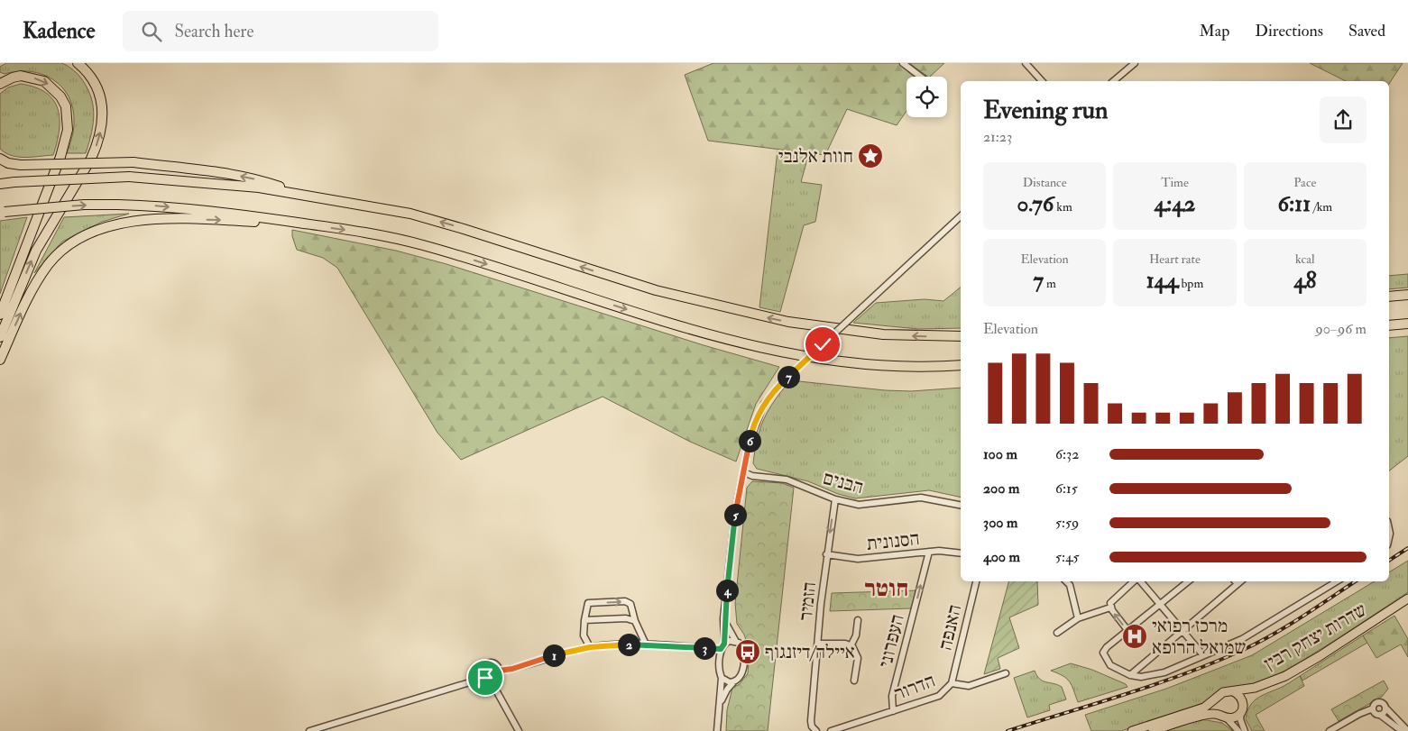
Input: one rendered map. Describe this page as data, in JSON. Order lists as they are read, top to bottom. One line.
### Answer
{"streets":{"main road":["שדרות יצחק רבין"],"street":["הבנים","הסנונית","הזמיר","האנפה","העפרוני","הדרור"]},"crossings":[["הבנים","הזמיר"],["הסנונית","הזמיר"],["הסנונית","העפרוני"],["האנפה","הדרור"],["העפרוני","הדרור"]],"one_way":["העפרוני"],"districts":["חוטר"],"places":{"place":["חוות אלנבי"],"hospital":["מרכז רפואי שמואל הרופא"],"bus stop":["איילה/דיזנגוף"]},"page":{"header":"Kadence","search":"Search here","nav":["Map","Directions","Saved"],"heading":["Evening run","21:23"],"stats":[["Distance","0.76 km"],["Time","4:42"],["Pace","6:11 /km"],["Elevation","7 m"],["Heart rate","144 bpm"],["kcal","48"]],"chart":["Elevation","90–96 m"],"pins":["7","6","5","4","2","3","1"],"list":[{"name":"100 m","note":"6:32"},{"name":"200 m","note":"6:15"},{"name":"300 m","note":"5:59"},{"name":"400 m","note":"5:45"}]}}
